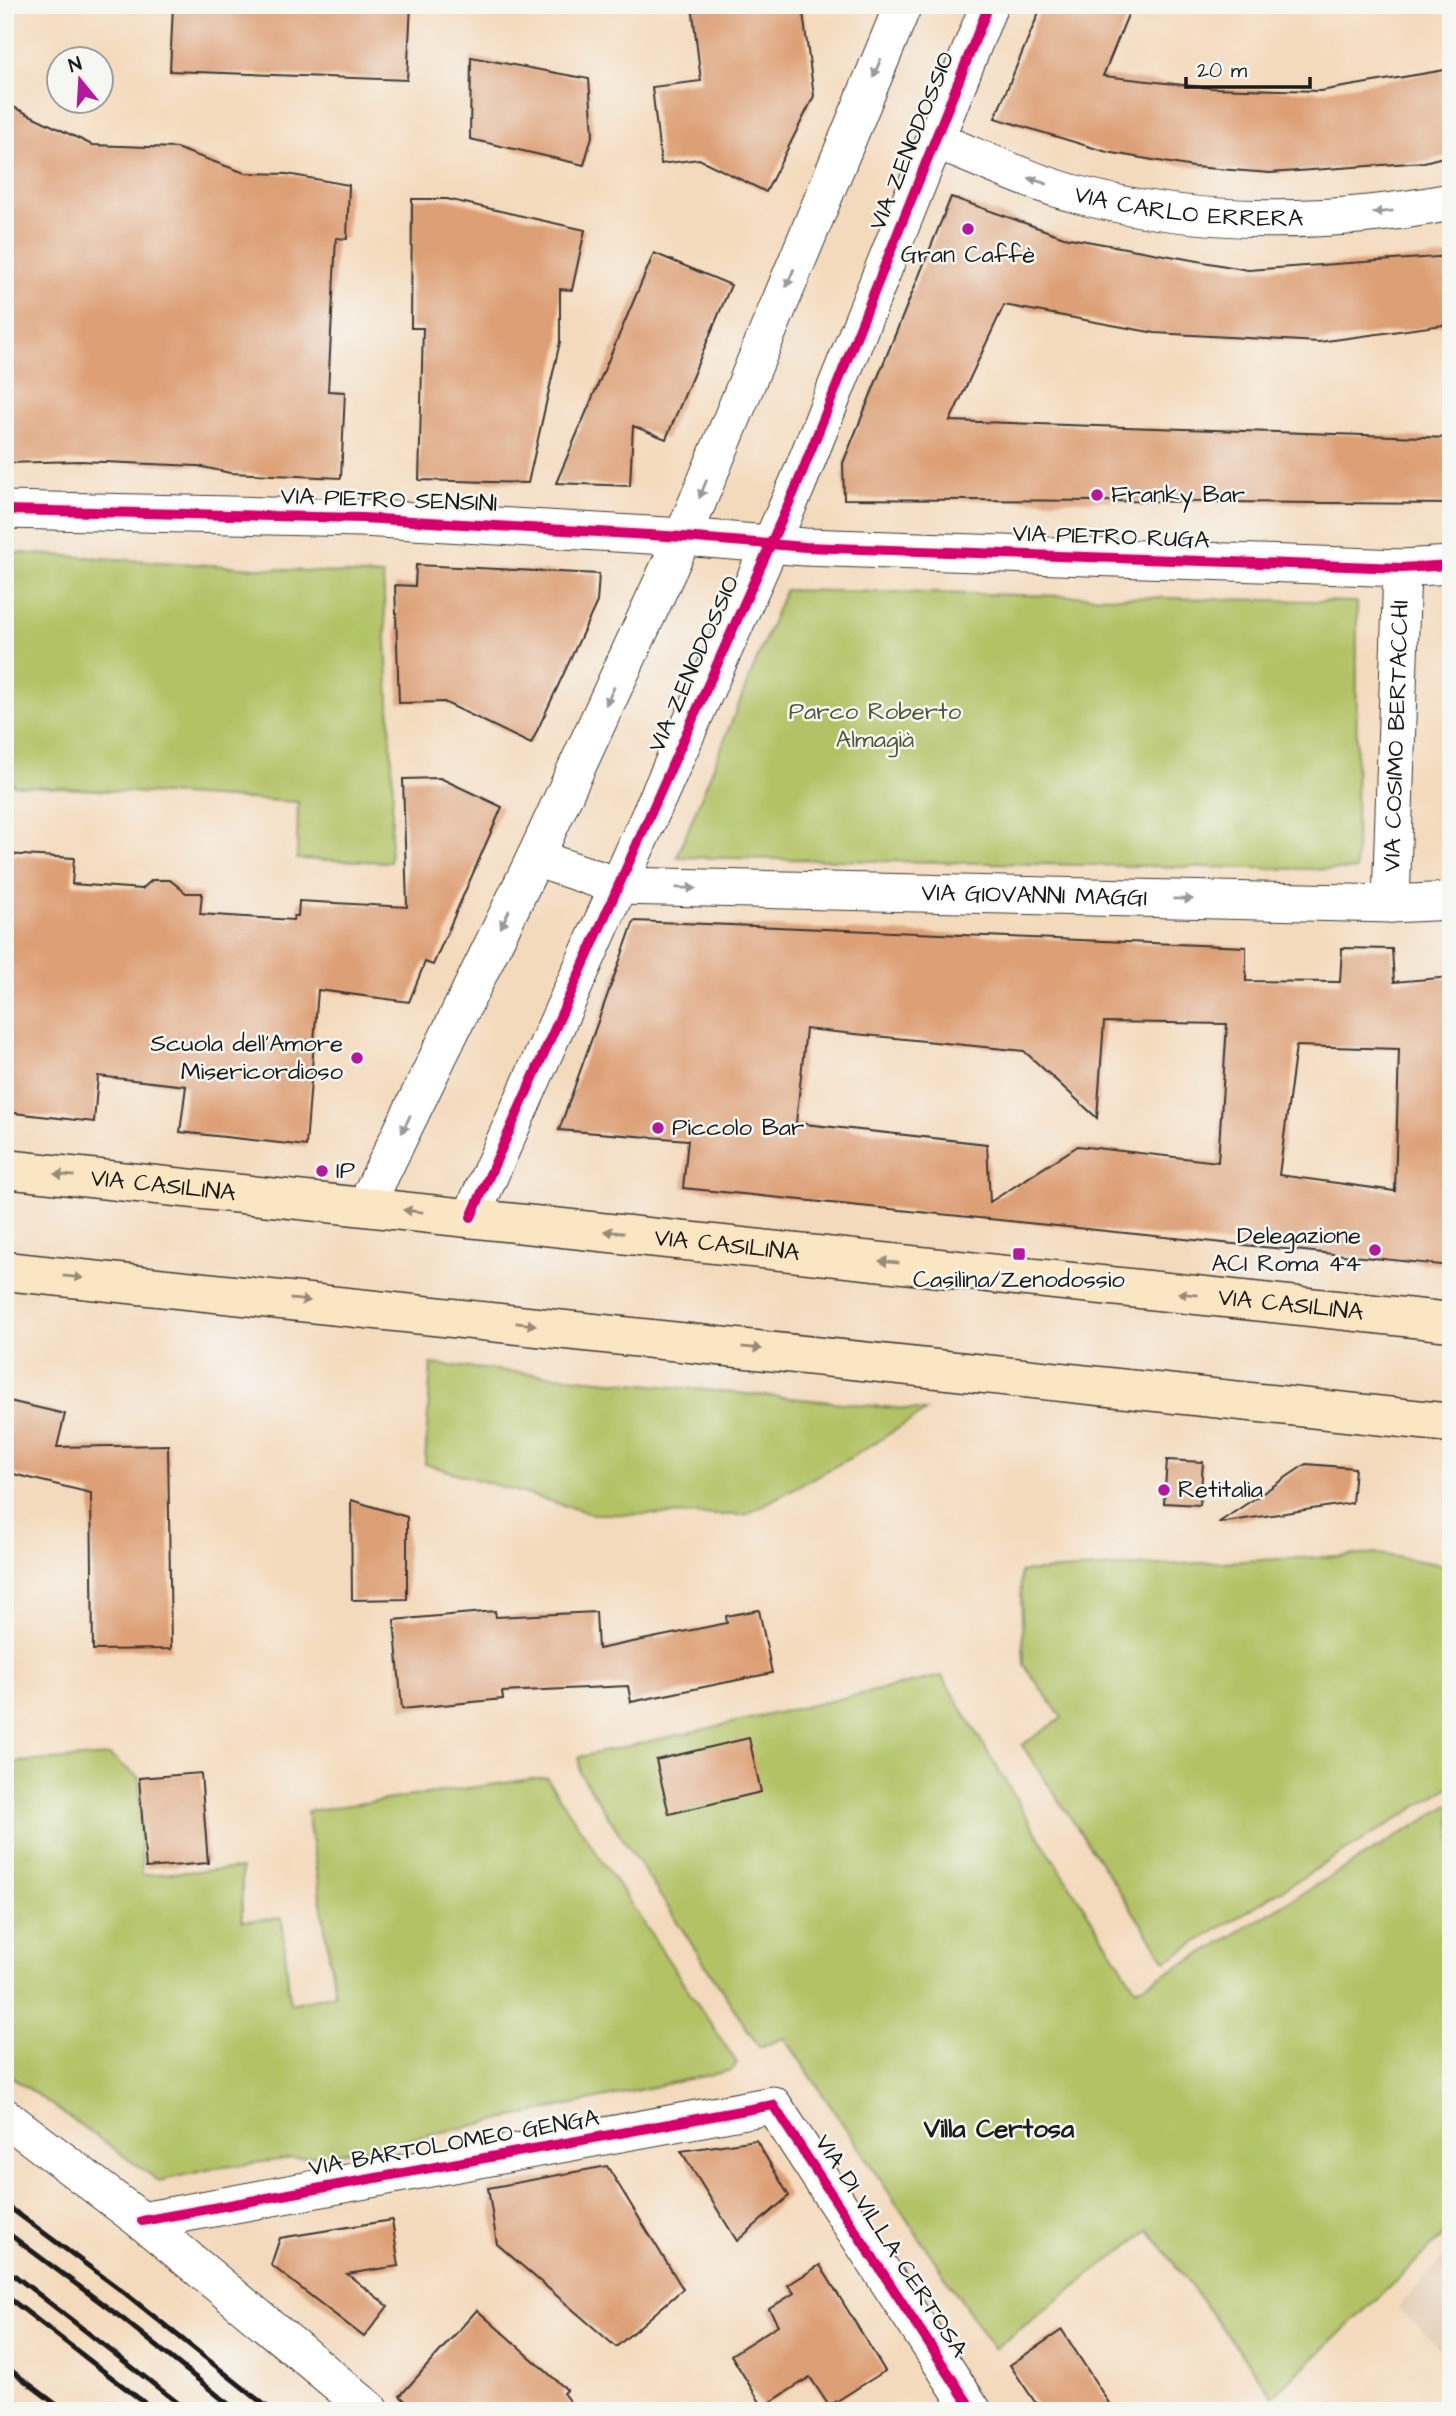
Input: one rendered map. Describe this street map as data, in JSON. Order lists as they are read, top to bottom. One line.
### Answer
{"streets":{"main road":["VIA CASILINA"],"street":["VIA ZENODOSSIO","VIA CARLO ERRERA","VIA PIETRO SENSINI","VIA PIETRO RUGA","VIA COSIMO BERTACCHI","VIA GIOVANNI MAGGI","VIA BARTOLOMEO GENGA","VIA DI VILLA CERTOSA"]},"crossings":[["VIA ZENODOSSIO","VIA CARLO ERRERA"],["VIA ZENODOSSIO","VIA PIETRO SENSINI"],["VIA ZENODOSSIO","VIA PIETRO RUGA"],["VIA ZENODOSSIO","VIA GIOVANNI MAGGI"],["VIA ZENODOSSIO","VIA CASILINA"],["VIA PIETRO SENSINI","VIA PIETRO RUGA"],["VIA PIETRO RUGA","VIA COSIMO BERTACCHI"],["VIA COSIMO BERTACCHI","VIA GIOVANNI MAGGI"],["VIA BARTOLOMEO GENGA","VIA DI VILLA CERTOSA"]],"one_way":["VIA CARLO ERRERA","VIA GIOVANNI MAGGI"],"districts":["Villa Certosa"],"parks":["Parco Roberto Almagià"],"places":{"other":["Gran Caffè","Franky Bar","Scuola dell'Amore Misericordioso","Piccolo Bar","IP","Delegazione ACI Roma 44","Retitalia"],"transit":["Casilina/Zenodossio"]},"scale_bar":"20 m","north":"top"}
